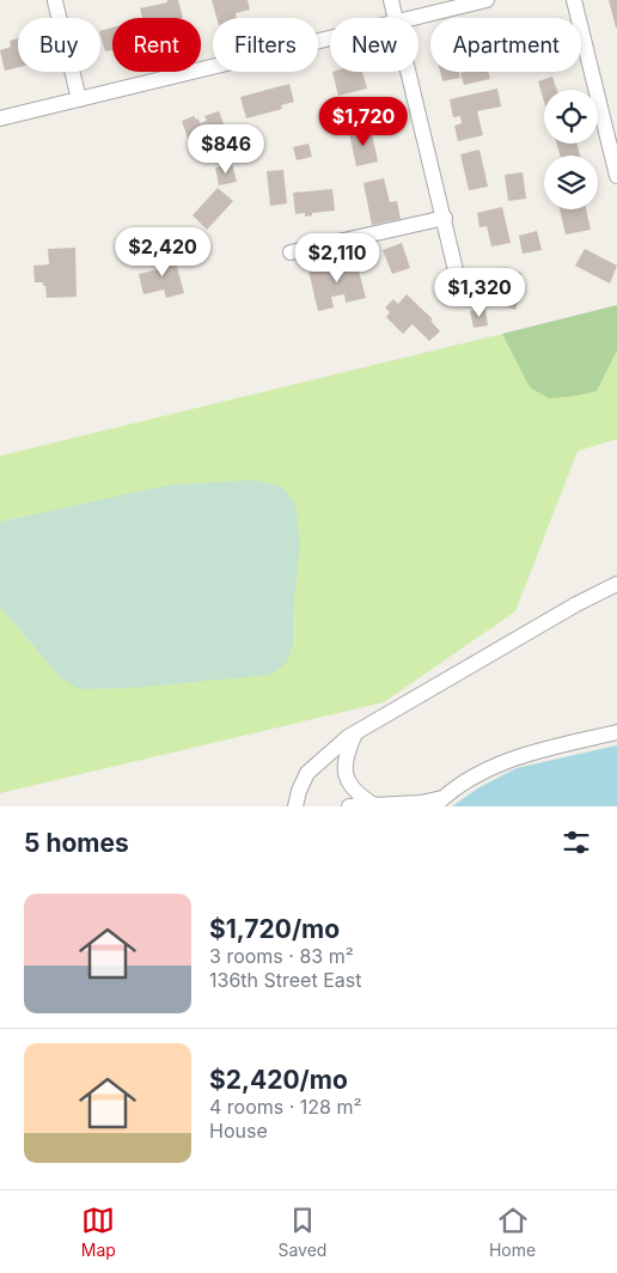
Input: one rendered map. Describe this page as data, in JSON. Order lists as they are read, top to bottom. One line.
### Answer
{"page":{"chip":["Buy","Rent","Filters","New","Apartment"],"price":["$1,720","$846","$2,420","$2,110","$1,320"],"heading":"5 homes","list":[{"name":"$1,720/mo","note":"3 rooms · 83 m² · 136th Street East"},{"name":"$2,420/mo","note":"4 rooms · 128 m² · House"}],"tabs":["Map","Saved","Home"]}}
